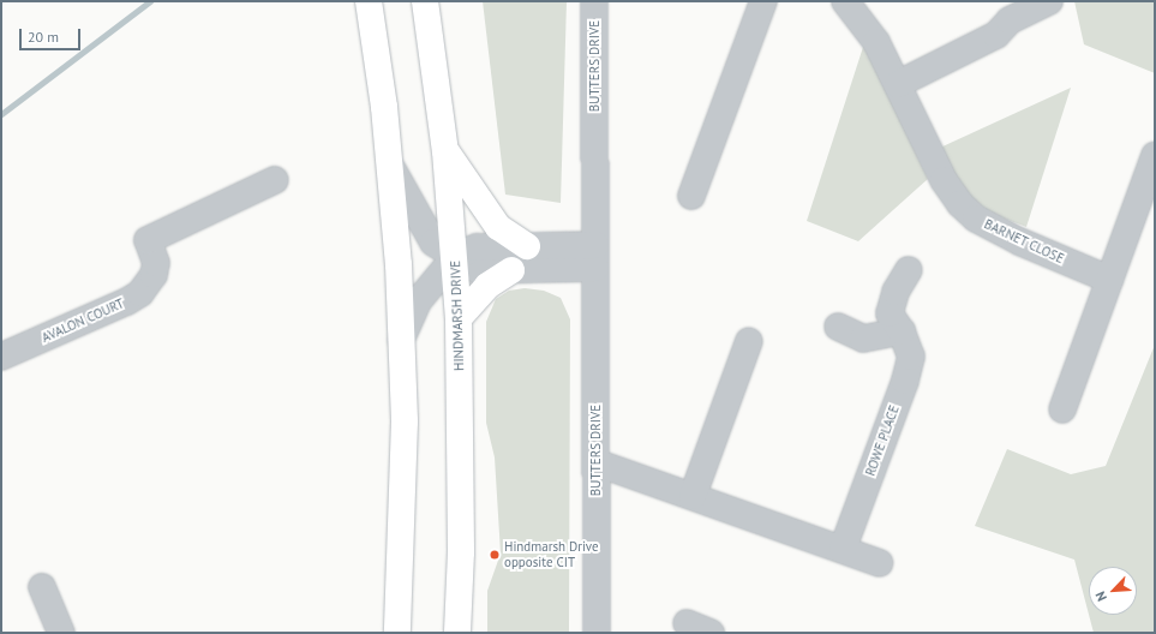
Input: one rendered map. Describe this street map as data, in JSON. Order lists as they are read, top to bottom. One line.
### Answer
{"streets":{"main road":["HINDMARSH DRIVE"],"street":["BUTTERS DRIVE","BARNET CLOSE","AVALON COURT","ROWE PLACE"]},"places":["Hindmarsh Drive opposite CIT"],"scale_bar":"20 m","north":"bottom left"}
